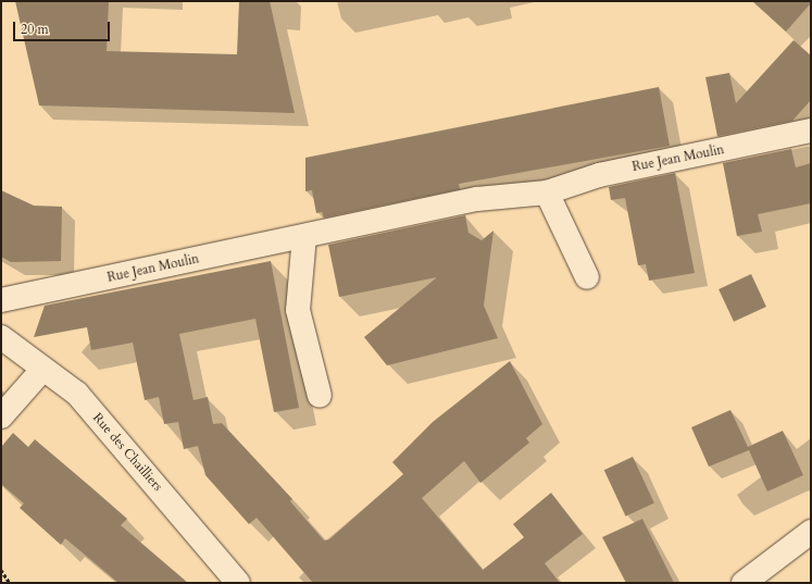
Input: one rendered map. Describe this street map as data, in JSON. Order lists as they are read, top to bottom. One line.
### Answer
{"streets":{"street":["Rue Jean Moulin","Rue des Chailliers"]},"scale_bar":"20 m"}
